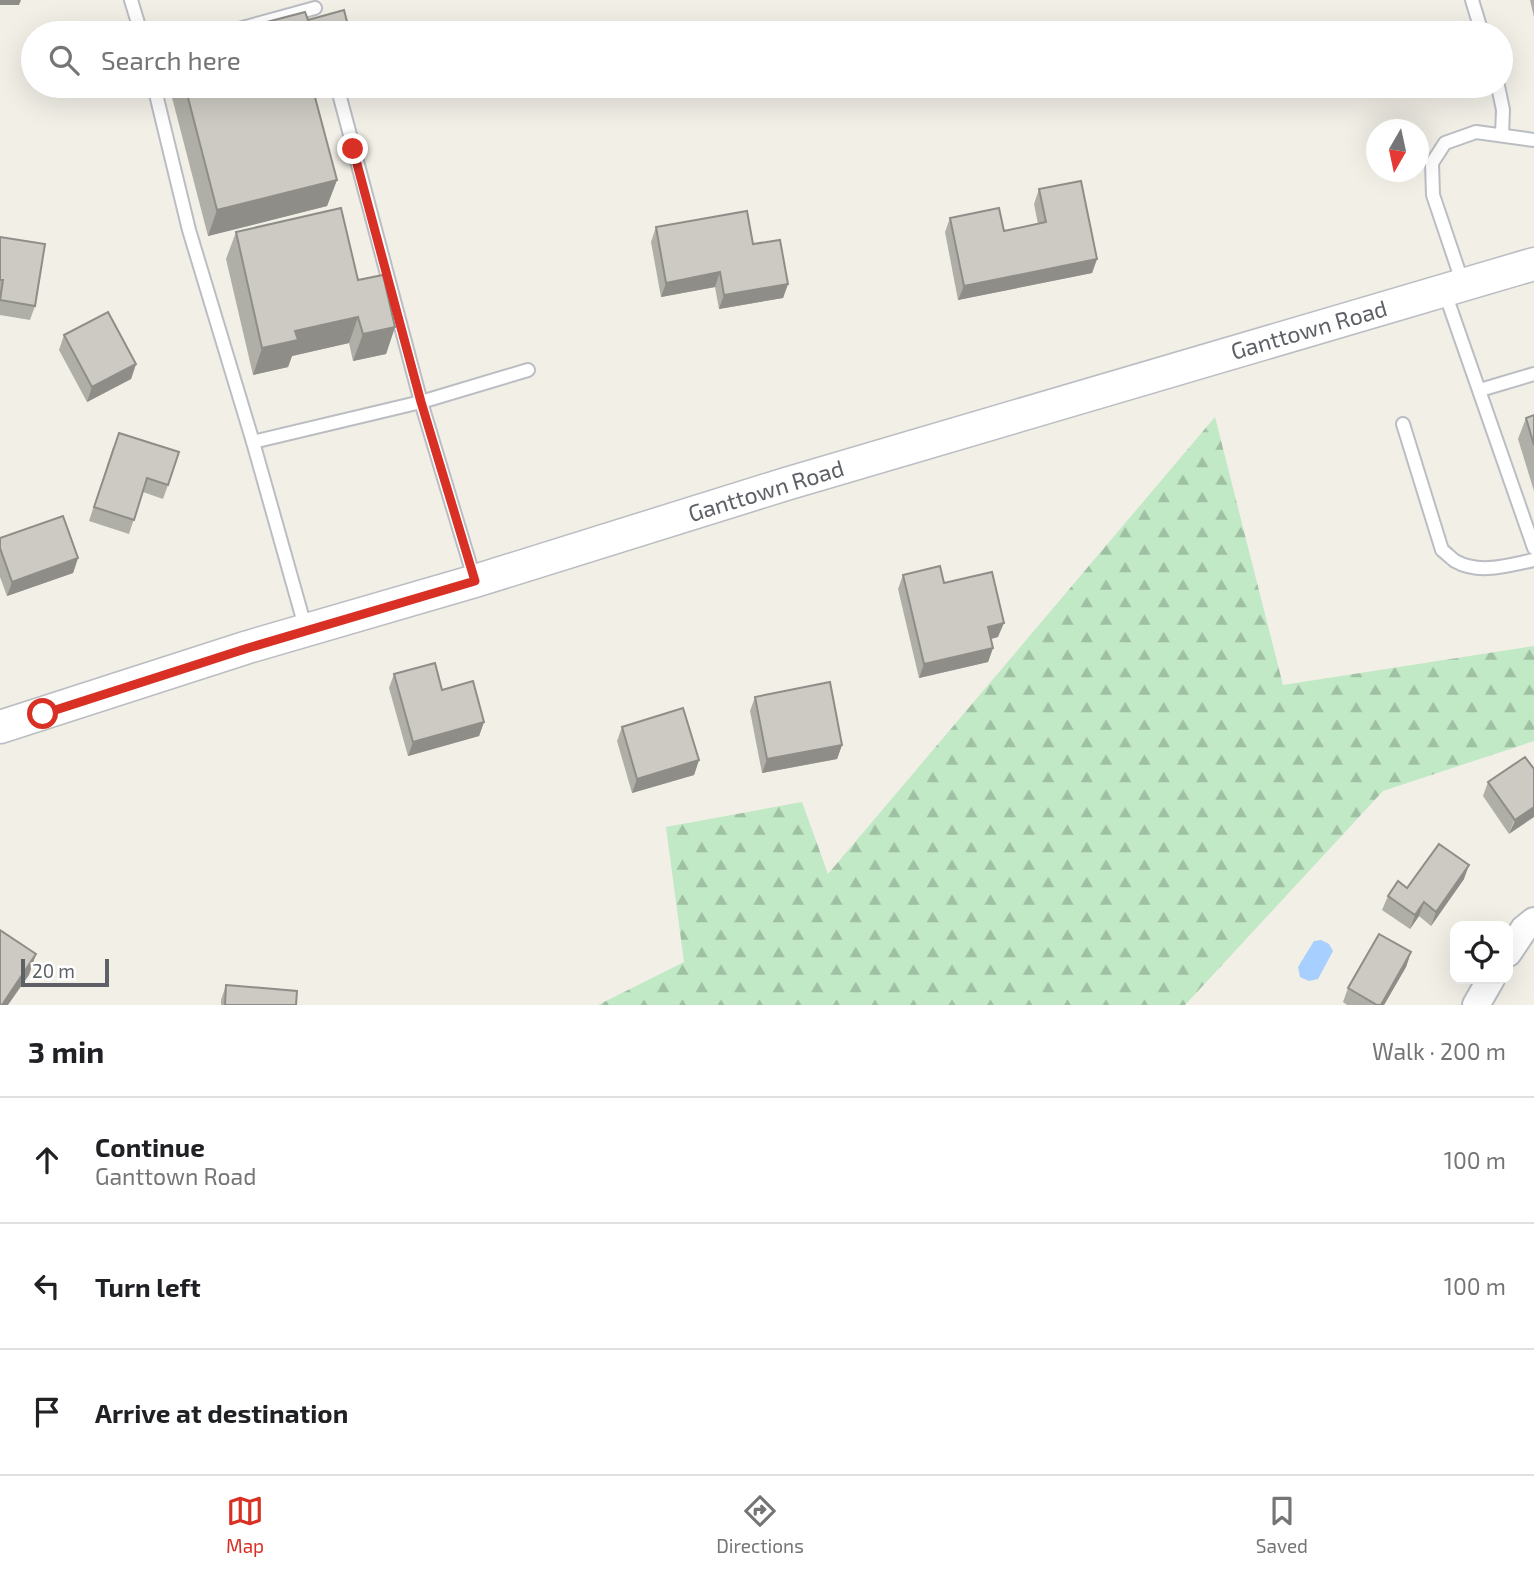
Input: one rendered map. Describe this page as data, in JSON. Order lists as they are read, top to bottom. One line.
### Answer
{"streets":{"street":["Ganttown Road"]},"scale_bar":"20 m","north":"bottom","page":{"search":"Search here","scale":"20 m","heading":["3 min","Walk · 200 m"],"list":[["Continue","Ganttown Road","100 m"],["Turn left","100 m"],"Arrive at destination"],"nav":["Map","Directions","Saved"]}}
